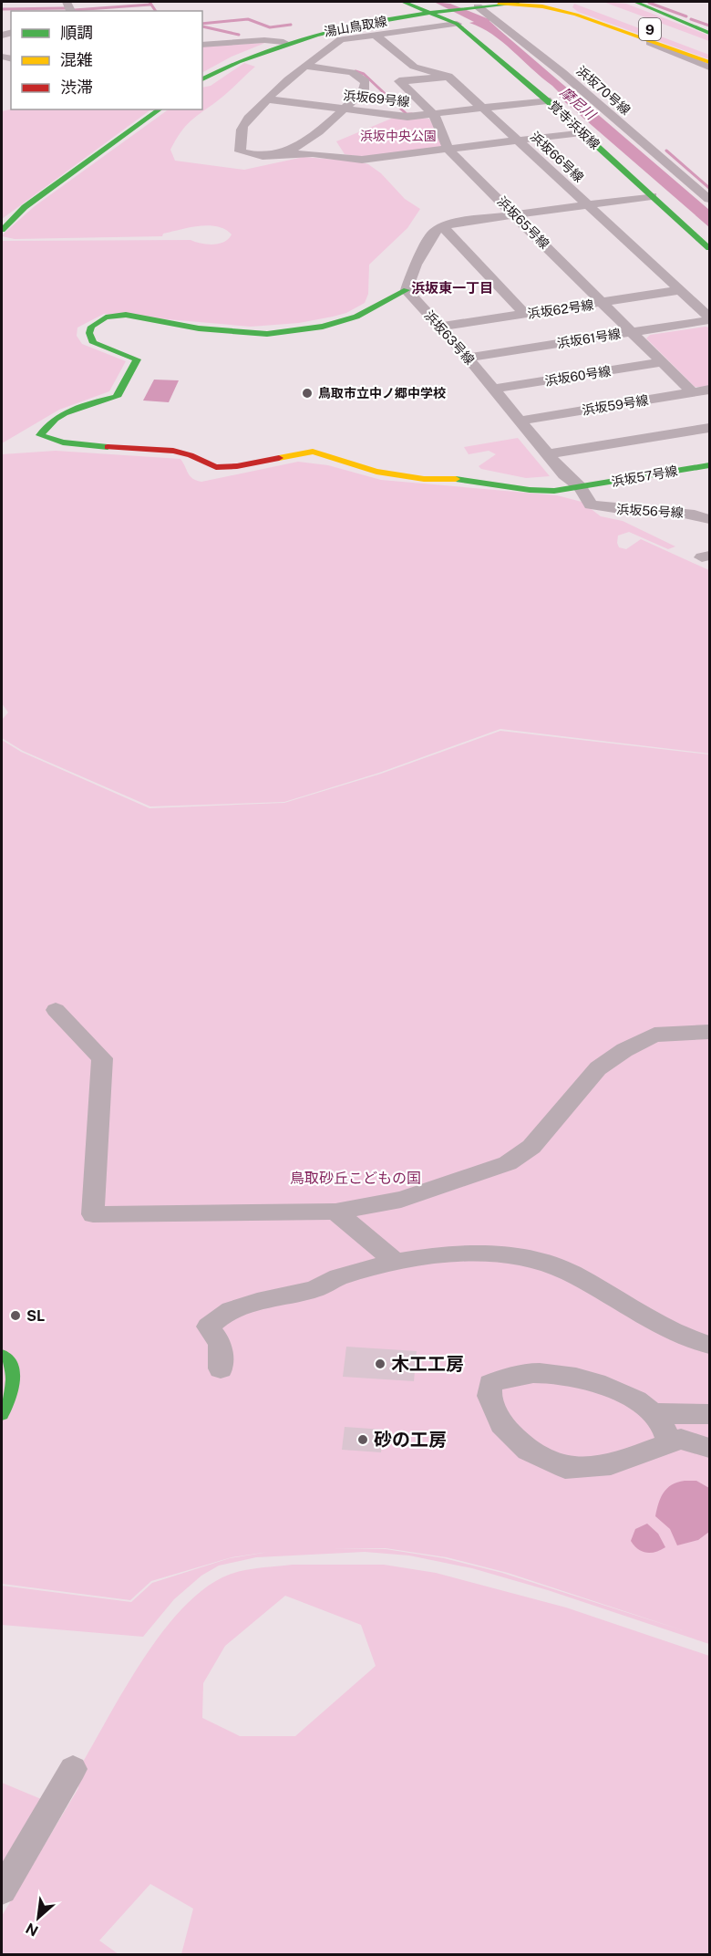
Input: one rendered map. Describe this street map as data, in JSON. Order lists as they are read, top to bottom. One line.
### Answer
{"streets":{"main road":["湯山鳥取線","9","覚寺浜坂線","浜坂57号線"],"street":["浜坂70号線","浜坂69号線","浜坂66号線","浜坂65号線","浜坂62号線","浜坂63号線","浜坂61号線","浜坂60号線","浜坂59号線","浜坂56号線"]},"crossings":[["湯山鳥取線","浜坂70号線"],["湯山鳥取線","覚寺浜坂線"],["浜坂69号線","覚寺浜坂線"],["浜坂69号線","浜坂66号線"],["浜坂69号線","浜坂65号線"],["浜坂66号線","浜坂65号線"],["浜坂66号線","浜坂62号線"],["浜坂66号線","浜坂61号線"],["浜坂65号線","浜坂62号線"],["浜坂65号線","浜坂61号線"],["浜坂65号線","浜坂60号線"],["浜坂65号線","浜坂59号線"],["浜坂62号線","浜坂63号線"],["浜坂63号線","浜坂61号線"],["浜坂63号線","浜坂60号線"],["浜坂63号線","浜坂59号線"],["浜坂63号線","浜坂57号線"],["浜坂63号線","浜坂56号線"]],"districts":["浜坂東一丁目"],"water":["摩尼川"],"parks":["浜坂中央公園","鳥取砂丘こどもの国"],"places":["鳥取市立中ノ郷中学校","SL","木工工房","砂の工房"],"legend":["順調","混雑","渋滞"],"north":"bottom left"}
